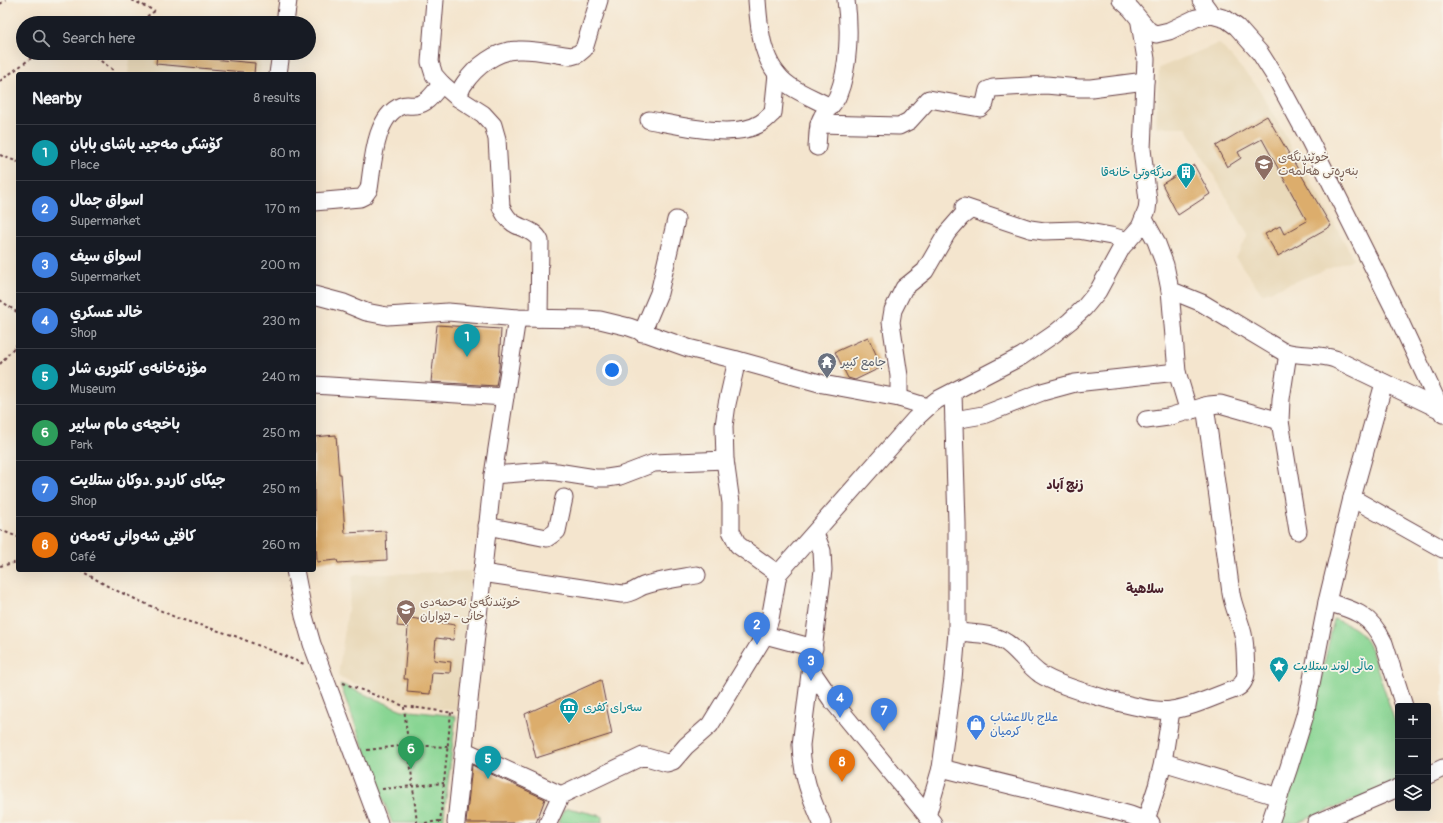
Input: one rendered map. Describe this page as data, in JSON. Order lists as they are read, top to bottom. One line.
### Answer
{"districts":["زنج آباد","سلاهية"],"places":{"school or university":["خوێندنگەی بنەڕەتی هەڵمەت","خوێندنگەی ئەحمەدی خانی - ئێواران"],"building":["مزگەوتی خانەقا"],"temple":["جامع كبير"],"place":["ماڵی لوند ستلایت"],"museum":["سەرای کفری"],"shop":["علاج بالاعشاب كرميان"]},"page":{"search":"Search here","heading":["Nearby","8 results"],"list":[{"mark":"1","name":"کۆشکی مەجید پاشای بابان","note":"Place","value":"80 m"},{"mark":"2","name":"اسواق جمال","note":"Supermarket","value":"170 m"},{"mark":"3","name":"اسواق سيف","note":"Supermarket","value":"200 m"},{"mark":"4","name":"خالد عسکري","note":"Shop","value":"230 m"},{"mark":"5","name":"مۆزەخانەی کلتوری شار","note":"Museum","value":"240 m"},{"mark":"6","name":"باخچەی مام سابیر","note":"Park","value":"250 m"},{"mark":"7","name":"جیکای کاردو .دوکان ستلایت","note":"Shop","value":"250 m"},{"mark":"8","name":"کافێی شەوانی تەمەن","note":"Café","value":"260 m"}],"pins":["1","2","3","4","7","6","5","8"],"map_buttons":["+","−"]}}
